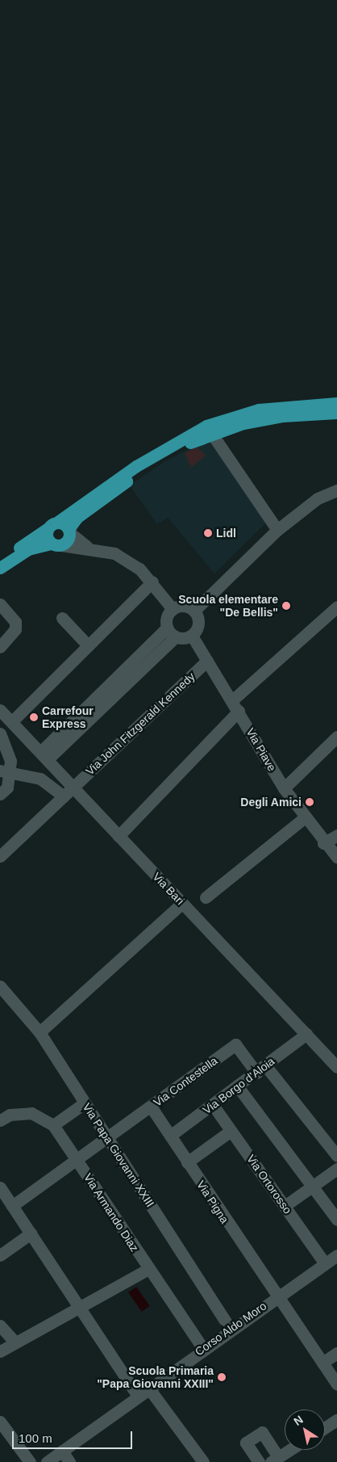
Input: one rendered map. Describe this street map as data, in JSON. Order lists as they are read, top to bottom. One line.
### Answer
{"streets":{"street":["Via John Fitzgerald Kennedy","Via Piave","Via Bari","Via Contestella","Via Borgo d'Aloia","Via Papa Giovanni XXIII","Via Ortorosso","Via Pigna","Via Armando Diaz","Corso Aldo Moro"]},"crossings":[["Via John Fitzgerald Kennedy","Via Piave"],["Via John Fitzgerald Kennedy","Via Bari"],["Via Bari","Via Borgo d'Aloia"],["Via Contestella","Via Borgo d'Aloia"],["Via Contestella","Via Papa Giovanni XXIII"],["Via Contestella","Via Pigna"],["Via Contestella","Via Armando Diaz"],["Via Borgo d'Aloia","Via Ortorosso"],["Via Borgo d'Aloia","Via Pigna"],["Via Papa Giovanni XXIII","Corso Aldo Moro"],["Via Ortorosso","Corso Aldo Moro"],["Via Pigna","Corso Aldo Moro"],["Via Armando Diaz","Corso Aldo Moro"]],"places":["Lidl","Scuola elementare \"De Bellis\"","Carrefour Express","Degli Amici","Scuola Primaria \"Papa Giovanni XXIII\""],"scale_bar":"100 m","north":"top left"}
